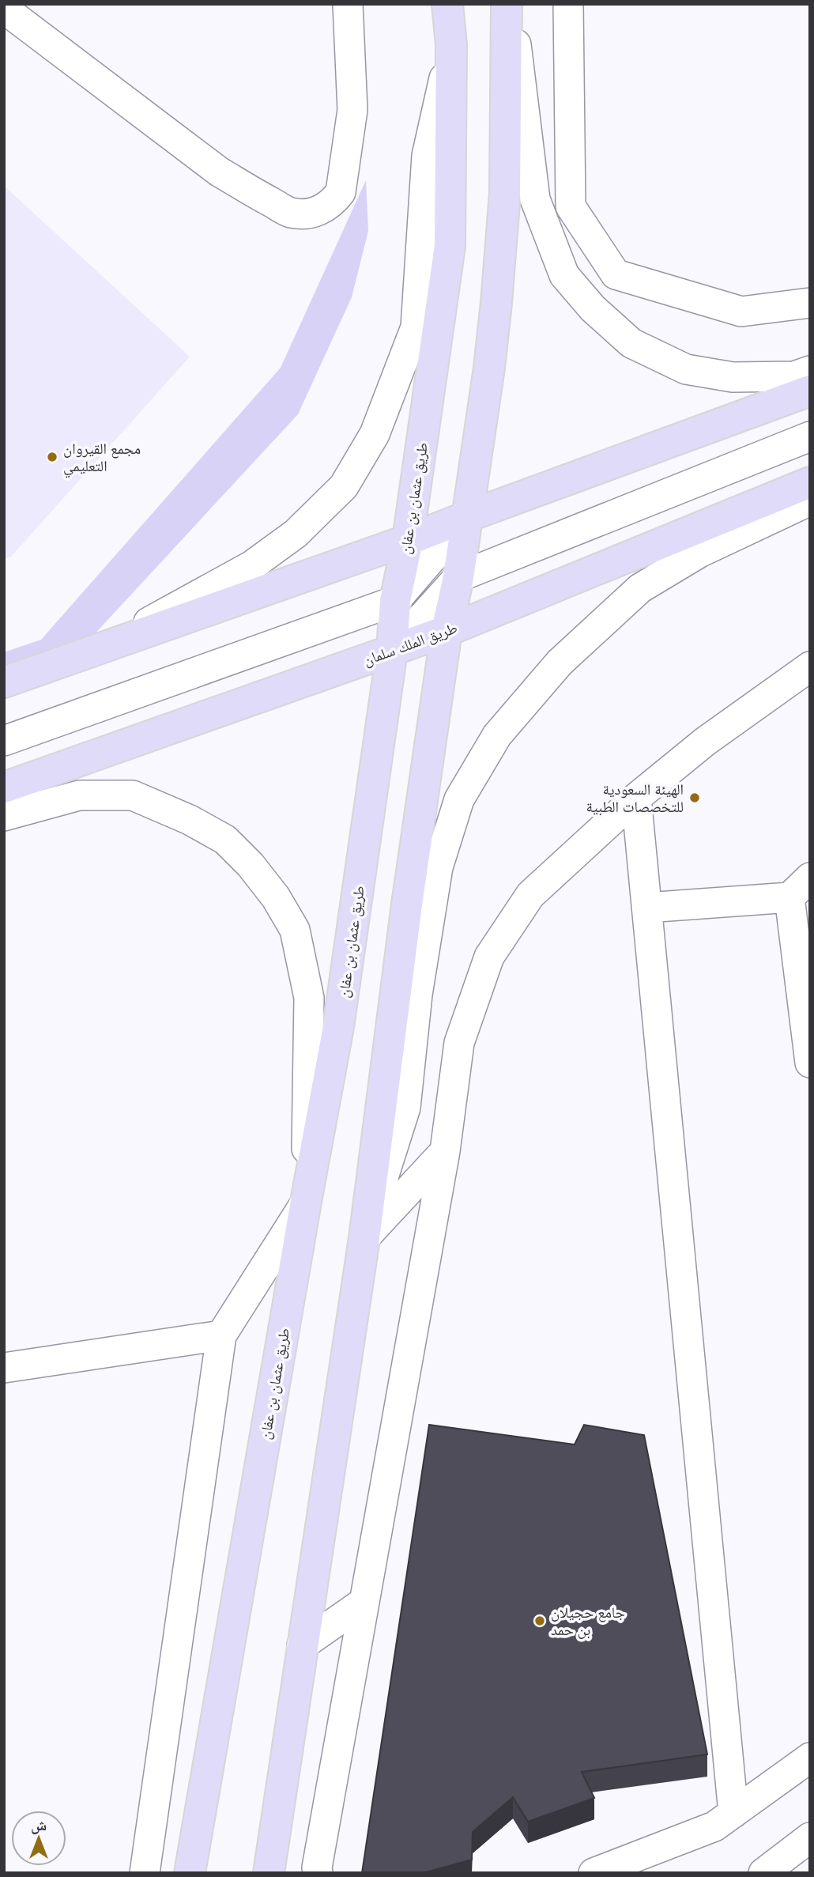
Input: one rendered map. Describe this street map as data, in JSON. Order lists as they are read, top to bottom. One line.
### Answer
{"streets":{"main road":["طريق عثمان بن عفان","طريق الملك سلمان"]},"crossings":[["طريق عثمان بن عفان","طريق الملك سلمان"]],"places":["مجمع القيروان التعليمي","الهيئة السعودية للتخصصات الطبية","جامع حجيلان بن حمد"],"north":"top"}
